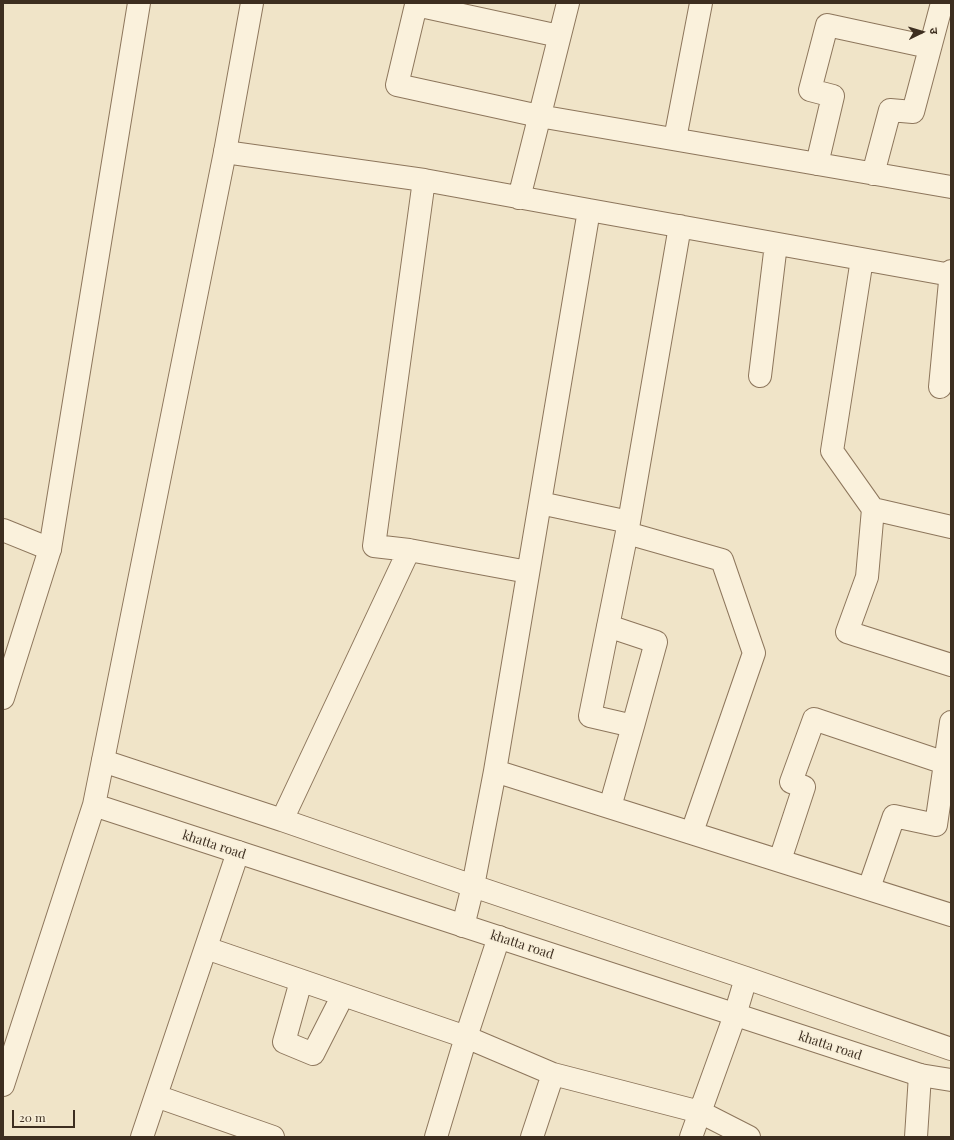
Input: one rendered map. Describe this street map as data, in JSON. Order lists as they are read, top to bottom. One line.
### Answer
{"streets":{"street":["khatta road"]},"scale_bar":"20 m","north":"right"}
